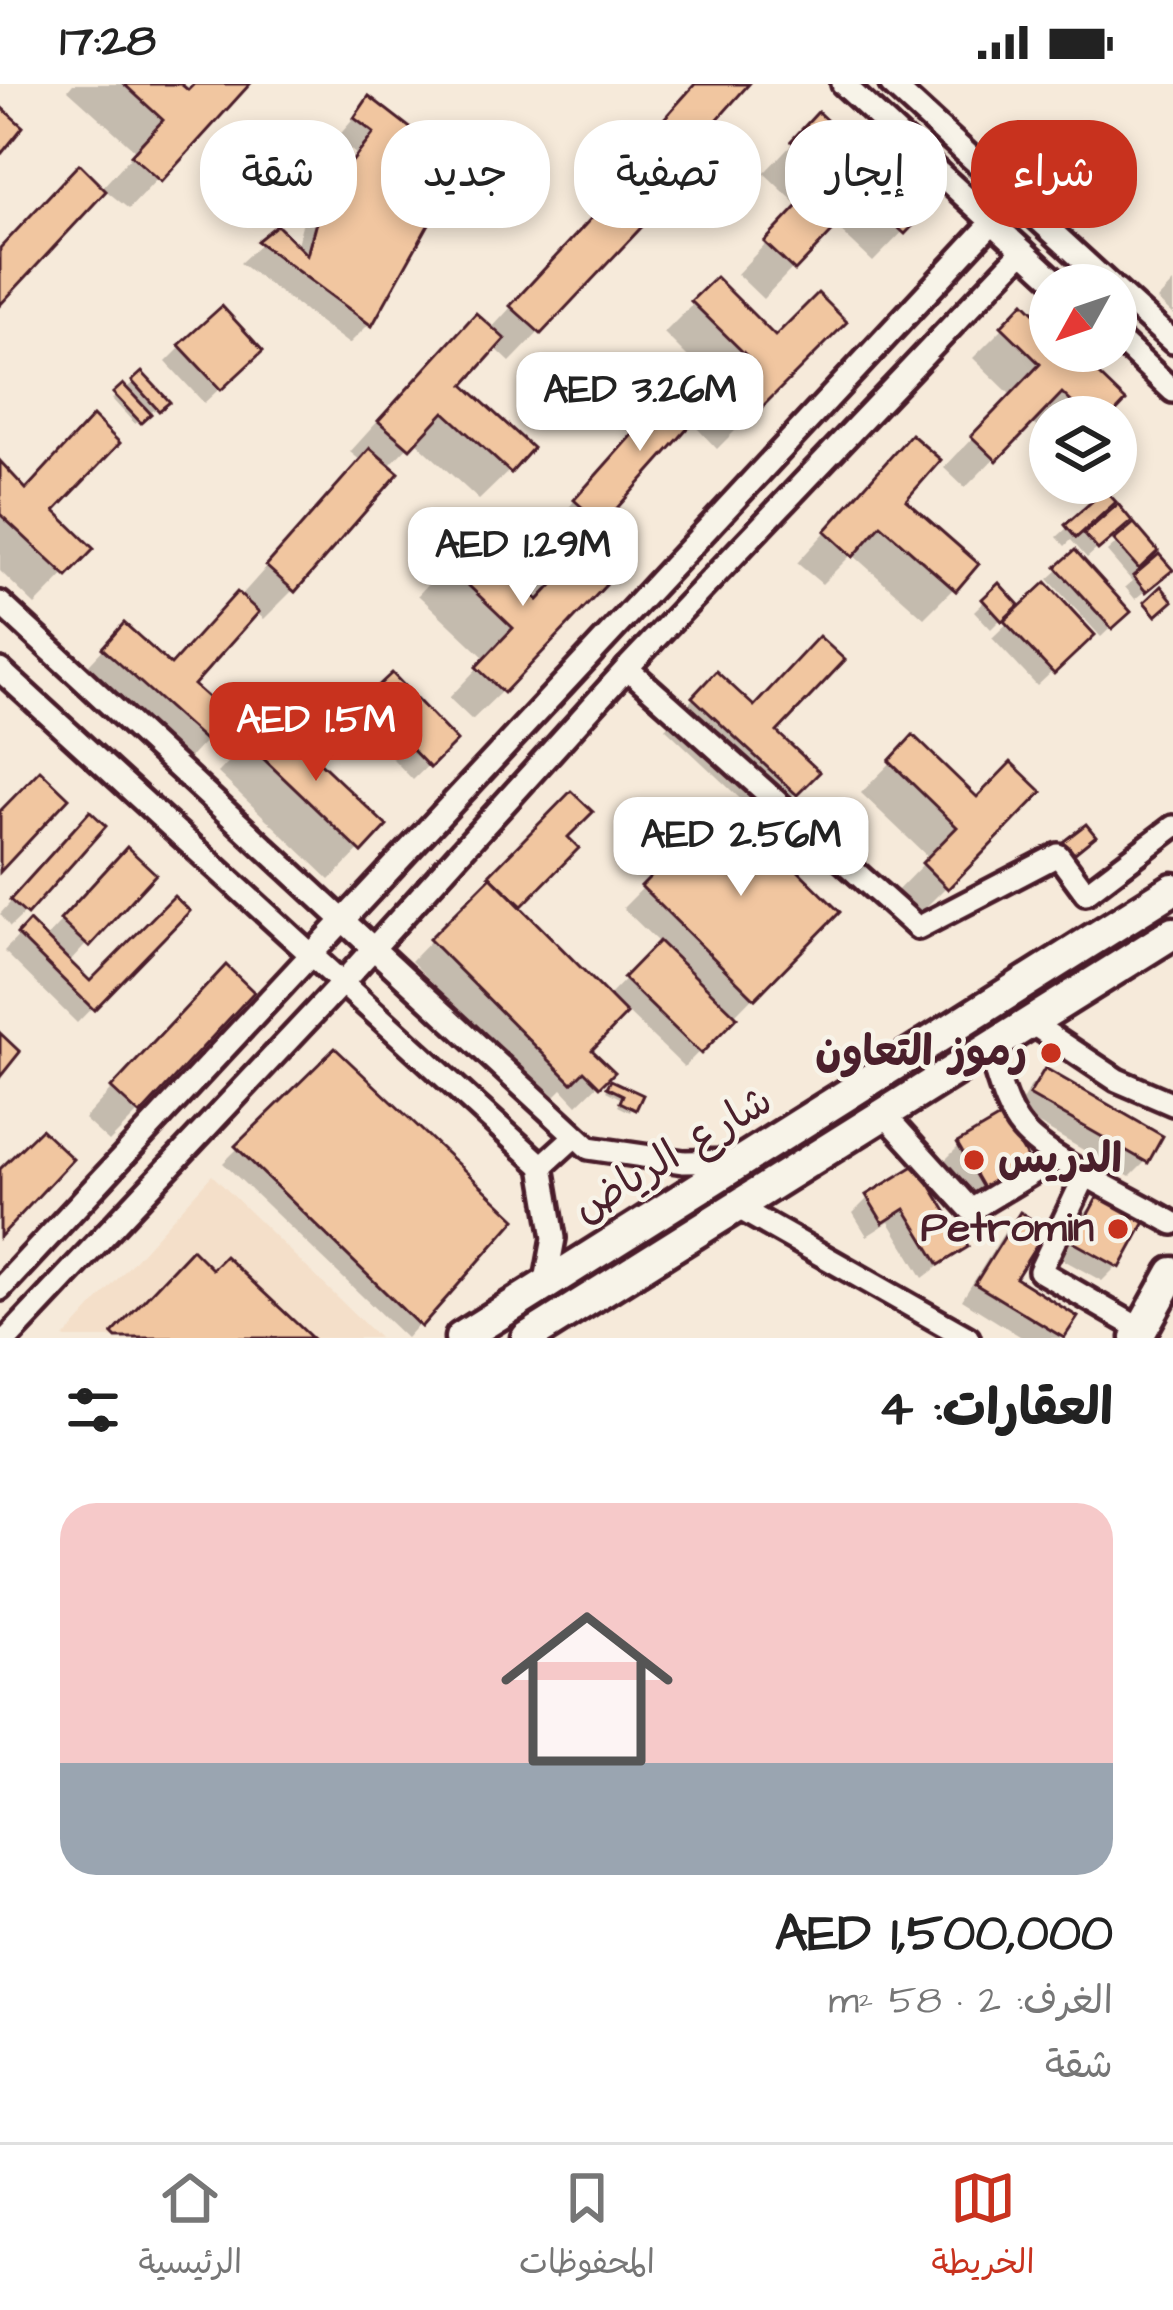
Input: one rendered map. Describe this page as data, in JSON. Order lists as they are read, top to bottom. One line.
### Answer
{"streets":{"main road":["شارع الرياض"]},"places":["رموز التعاون","الدريس","Petromin"],"north":"bottom left","page":{"status":"17:28","chip":["شراء","إيجار","تصفية","جديد","شقة"],"price":["AED 3.26M","AED 1.29M","AED 1.5M","AED 2.56M"],"heading":"العقارات: 4","list":[{"name":"AED 1,500,000","note":"الغرف: 2 · 58 m² · شقة"}],"tabs":["الخريطة","المحفوظات","الرئيسية"]}}
